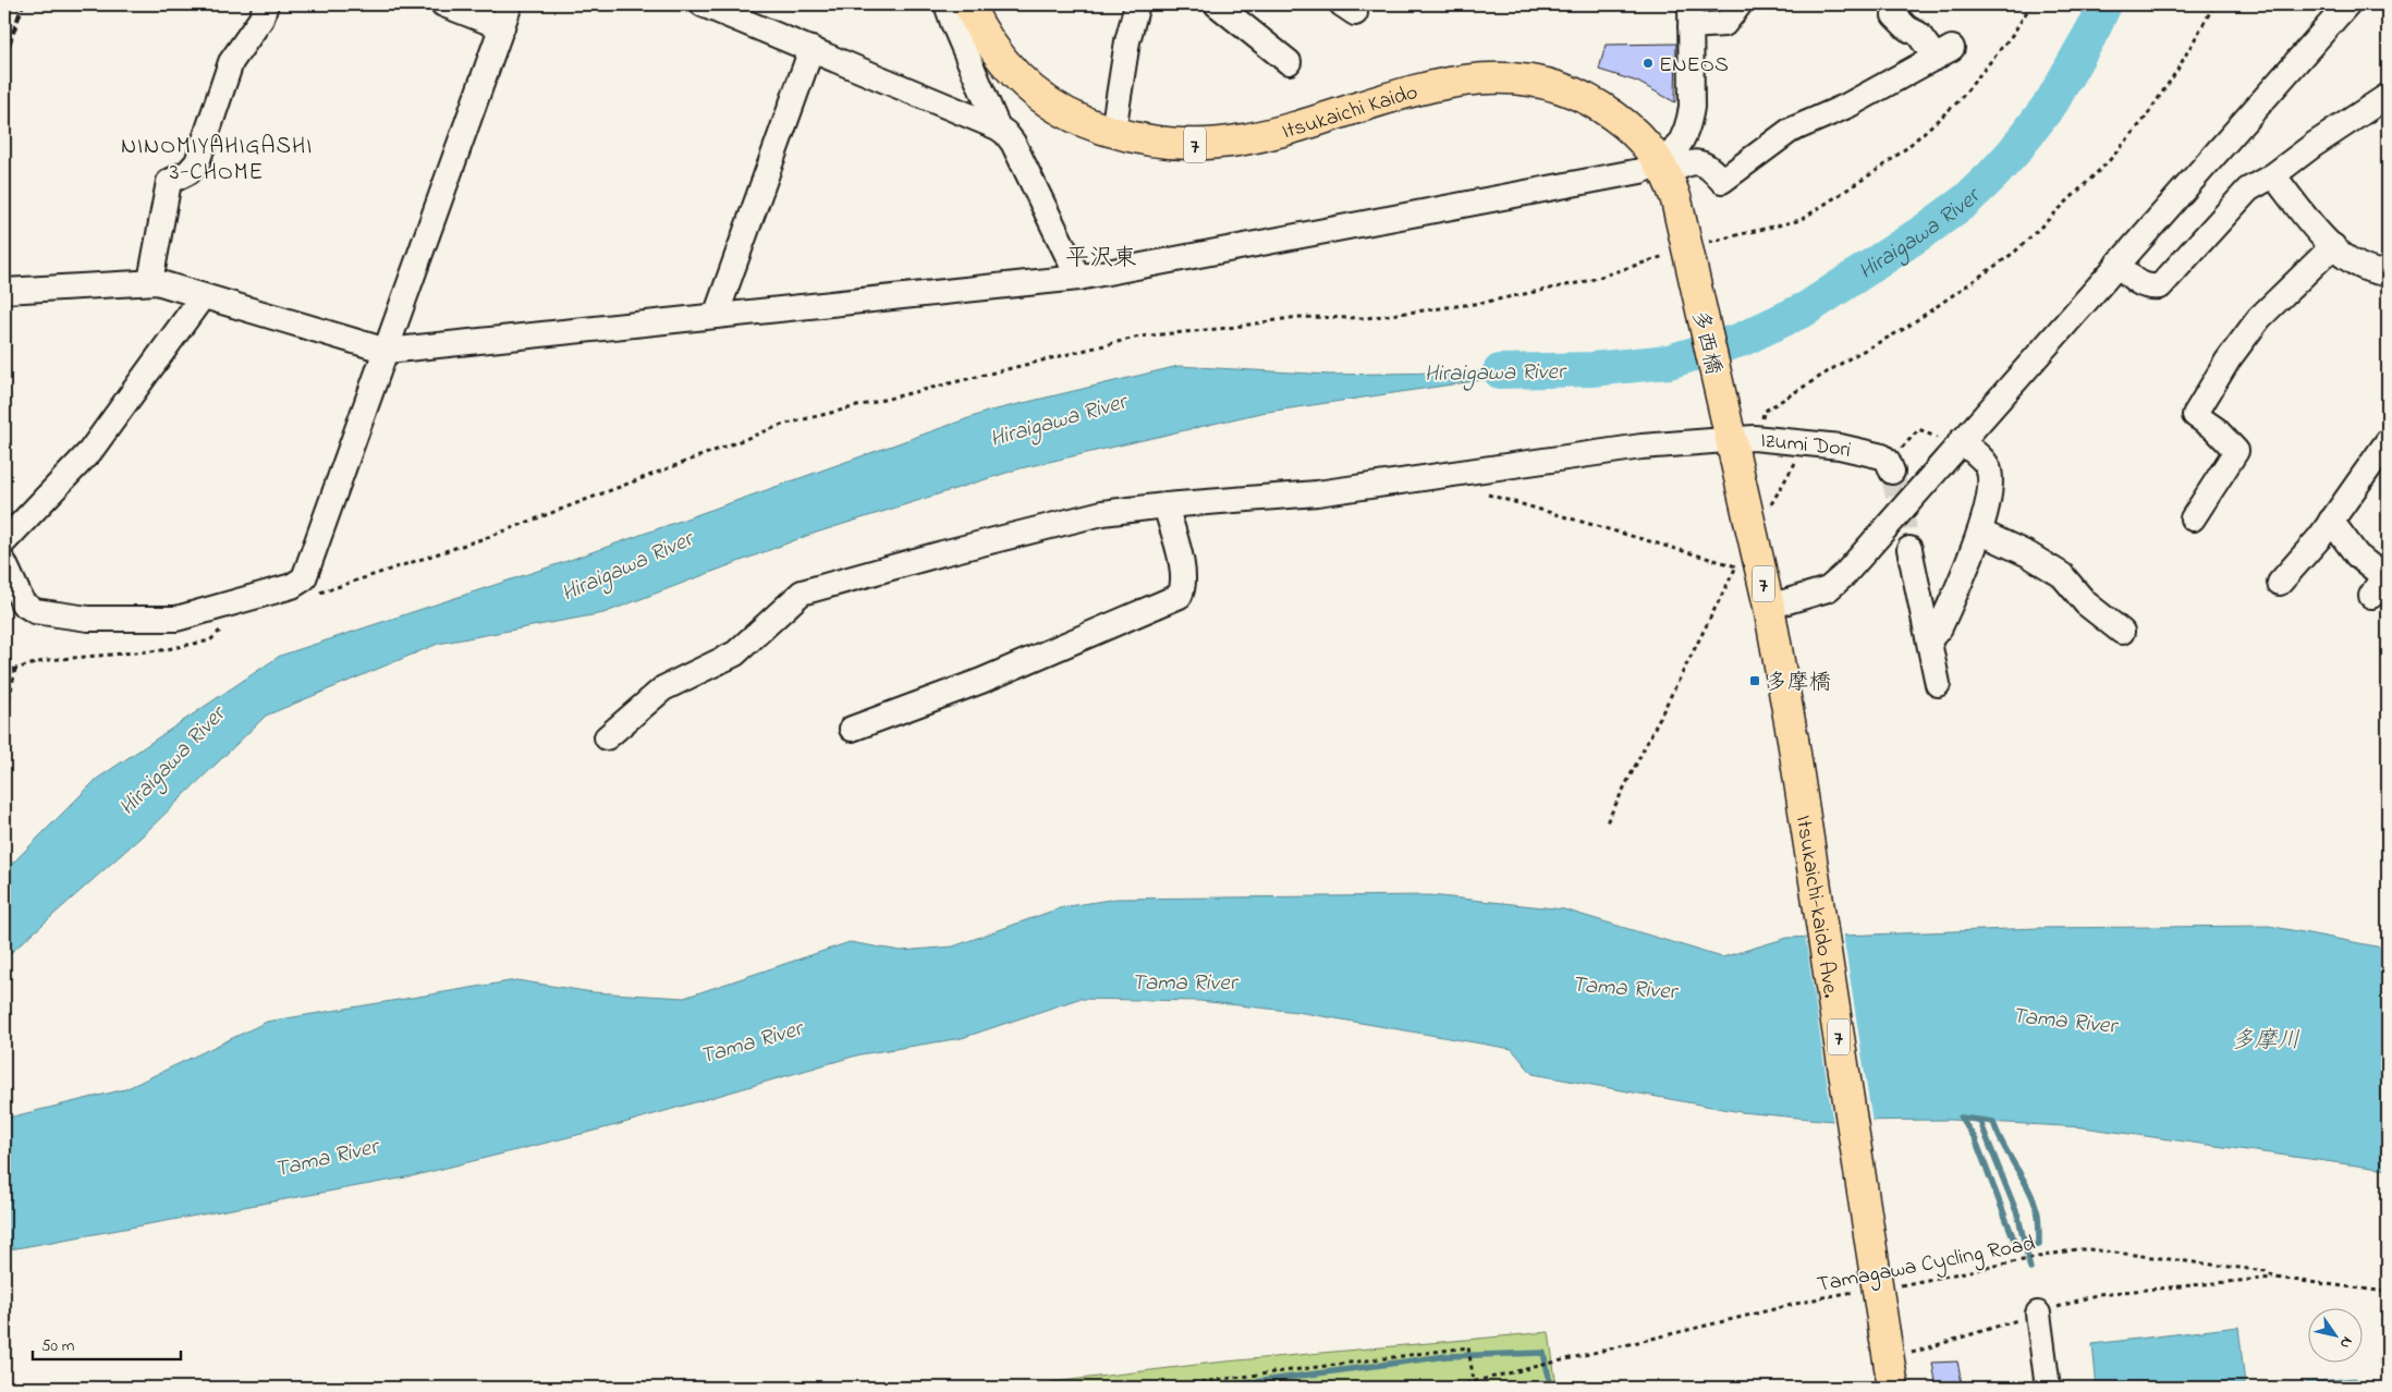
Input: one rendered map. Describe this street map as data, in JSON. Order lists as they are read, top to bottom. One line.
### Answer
{"streets":{"main road":["Itsukaichi Kaido","7","多西橋","Itsukaichi-kaido Ave."],"street":["Izumi Dori"],"path":["Tamagawa Cycling Road"]},"crossings":[["Itsukaichi Kaido","多西橋"],["多西橋","Izumi Dori"],["多西橋","Itsukaichi-kaido Ave."],["Izumi Dori","Itsukaichi-kaido Ave."]],"districts":["NINOMIYAHIGASHI 3-CHOME","平沢東"],"water":["Hiraigawa River","Tama River","多摩川"],"places":{"other":["ENEOS"],"transit":["多摩橋"]},"scale_bar":"50 m","north":"bottom right"}
